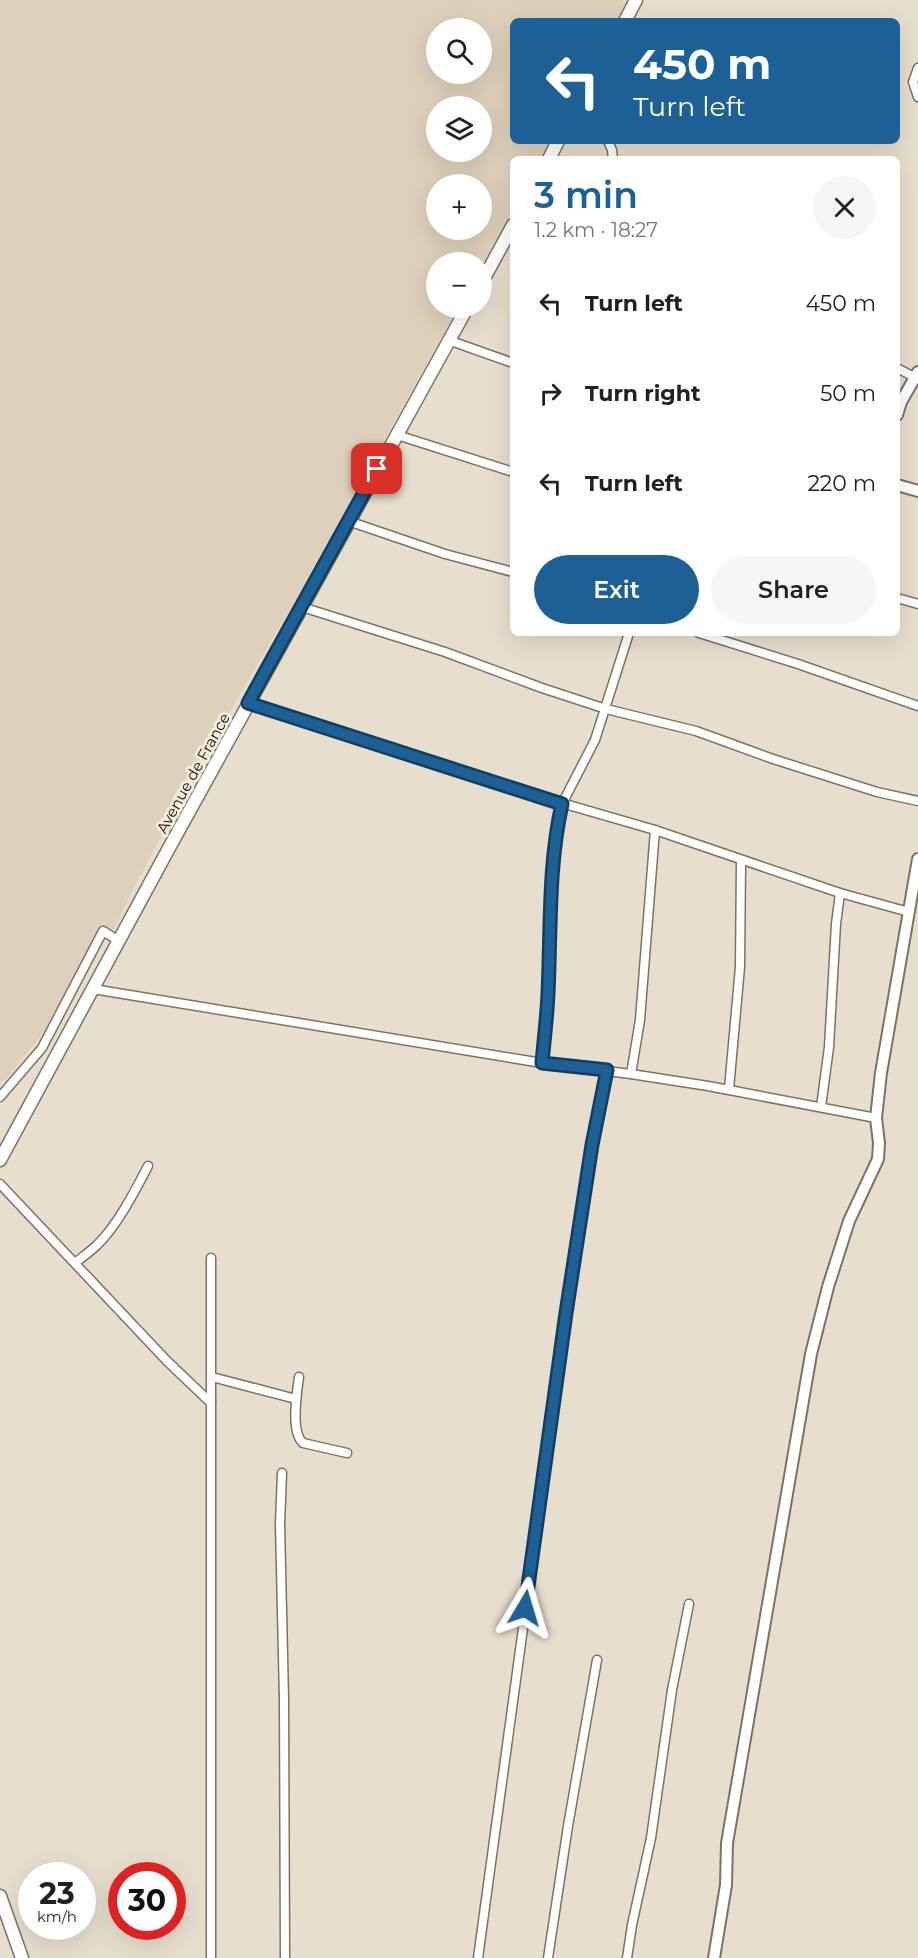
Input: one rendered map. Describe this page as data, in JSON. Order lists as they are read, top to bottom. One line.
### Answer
{"streets":{"main road":["Avenue de France"]},"page":{"map_buttons":["+","−"],"turn":["450 m","Turn left"],"heading":["3 min","1.2 km · 18:27"],"list":[{"name":"Turn left","value":"450 m"},{"name":"Turn right","value":"50 m"},{"name":"Turn left","value":"220 m"}],"buttons":["Exit","Share"],"speed":"23 km/h","limit":"30"}}
